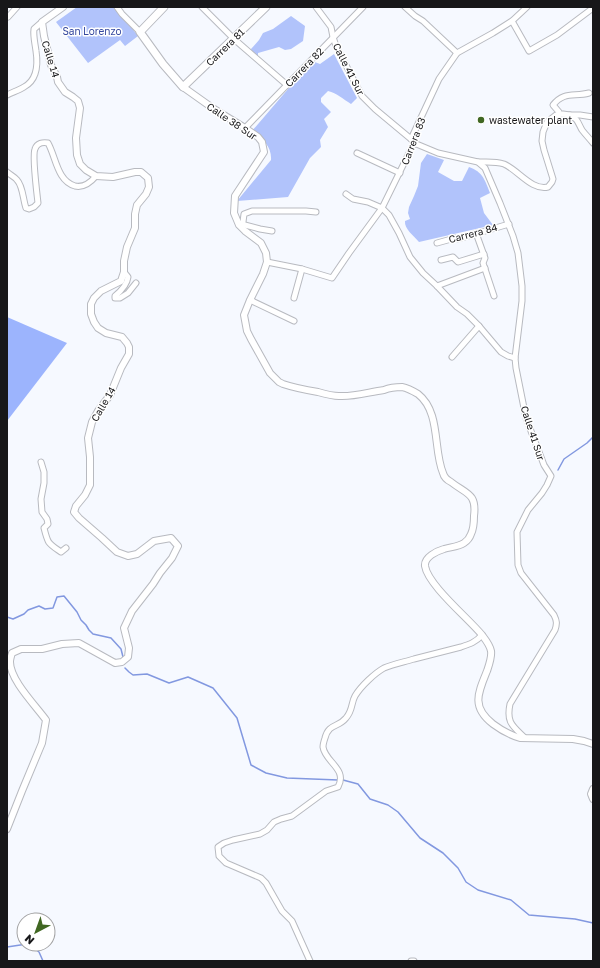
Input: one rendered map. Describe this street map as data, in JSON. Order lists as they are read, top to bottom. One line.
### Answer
{"streets":{"main road":["Carrera 81","Calle 38 Sur"],"street":["Calle 14","Carrera 82","Calle 41 Sur","Carrera 83","Carrera 84"]},"crossings":[["Carrera 81","Calle 38 Sur"],["Carrera 82","Calle 41 Sur"],["Carrera 82","Calle 38 Sur"],["Calle 41 Sur","Carrera 83"],["Calle 41 Sur","Carrera 84"]],"parks":["San Lorenzo"],"places":["wastewater plant"],"north":"bottom left"}
